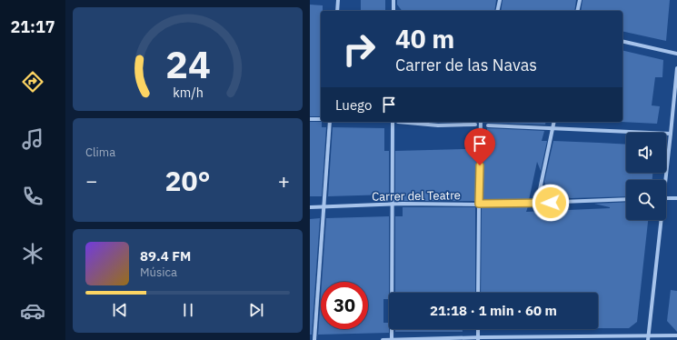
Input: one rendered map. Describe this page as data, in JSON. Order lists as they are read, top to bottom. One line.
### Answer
{"streets":{"street":["Carrer del Teatre"]},"page":{"tabs":"21:17","turn":["40 m","Carrer de las Navas"],"then":"Luego","tile":"Clima","heat":["−","20°","+"],"song":["89.4 FM","Música"],"limit":"30","trip":"21:18 · 1 min · 60 m","gauge":["24","km/h"]}}
